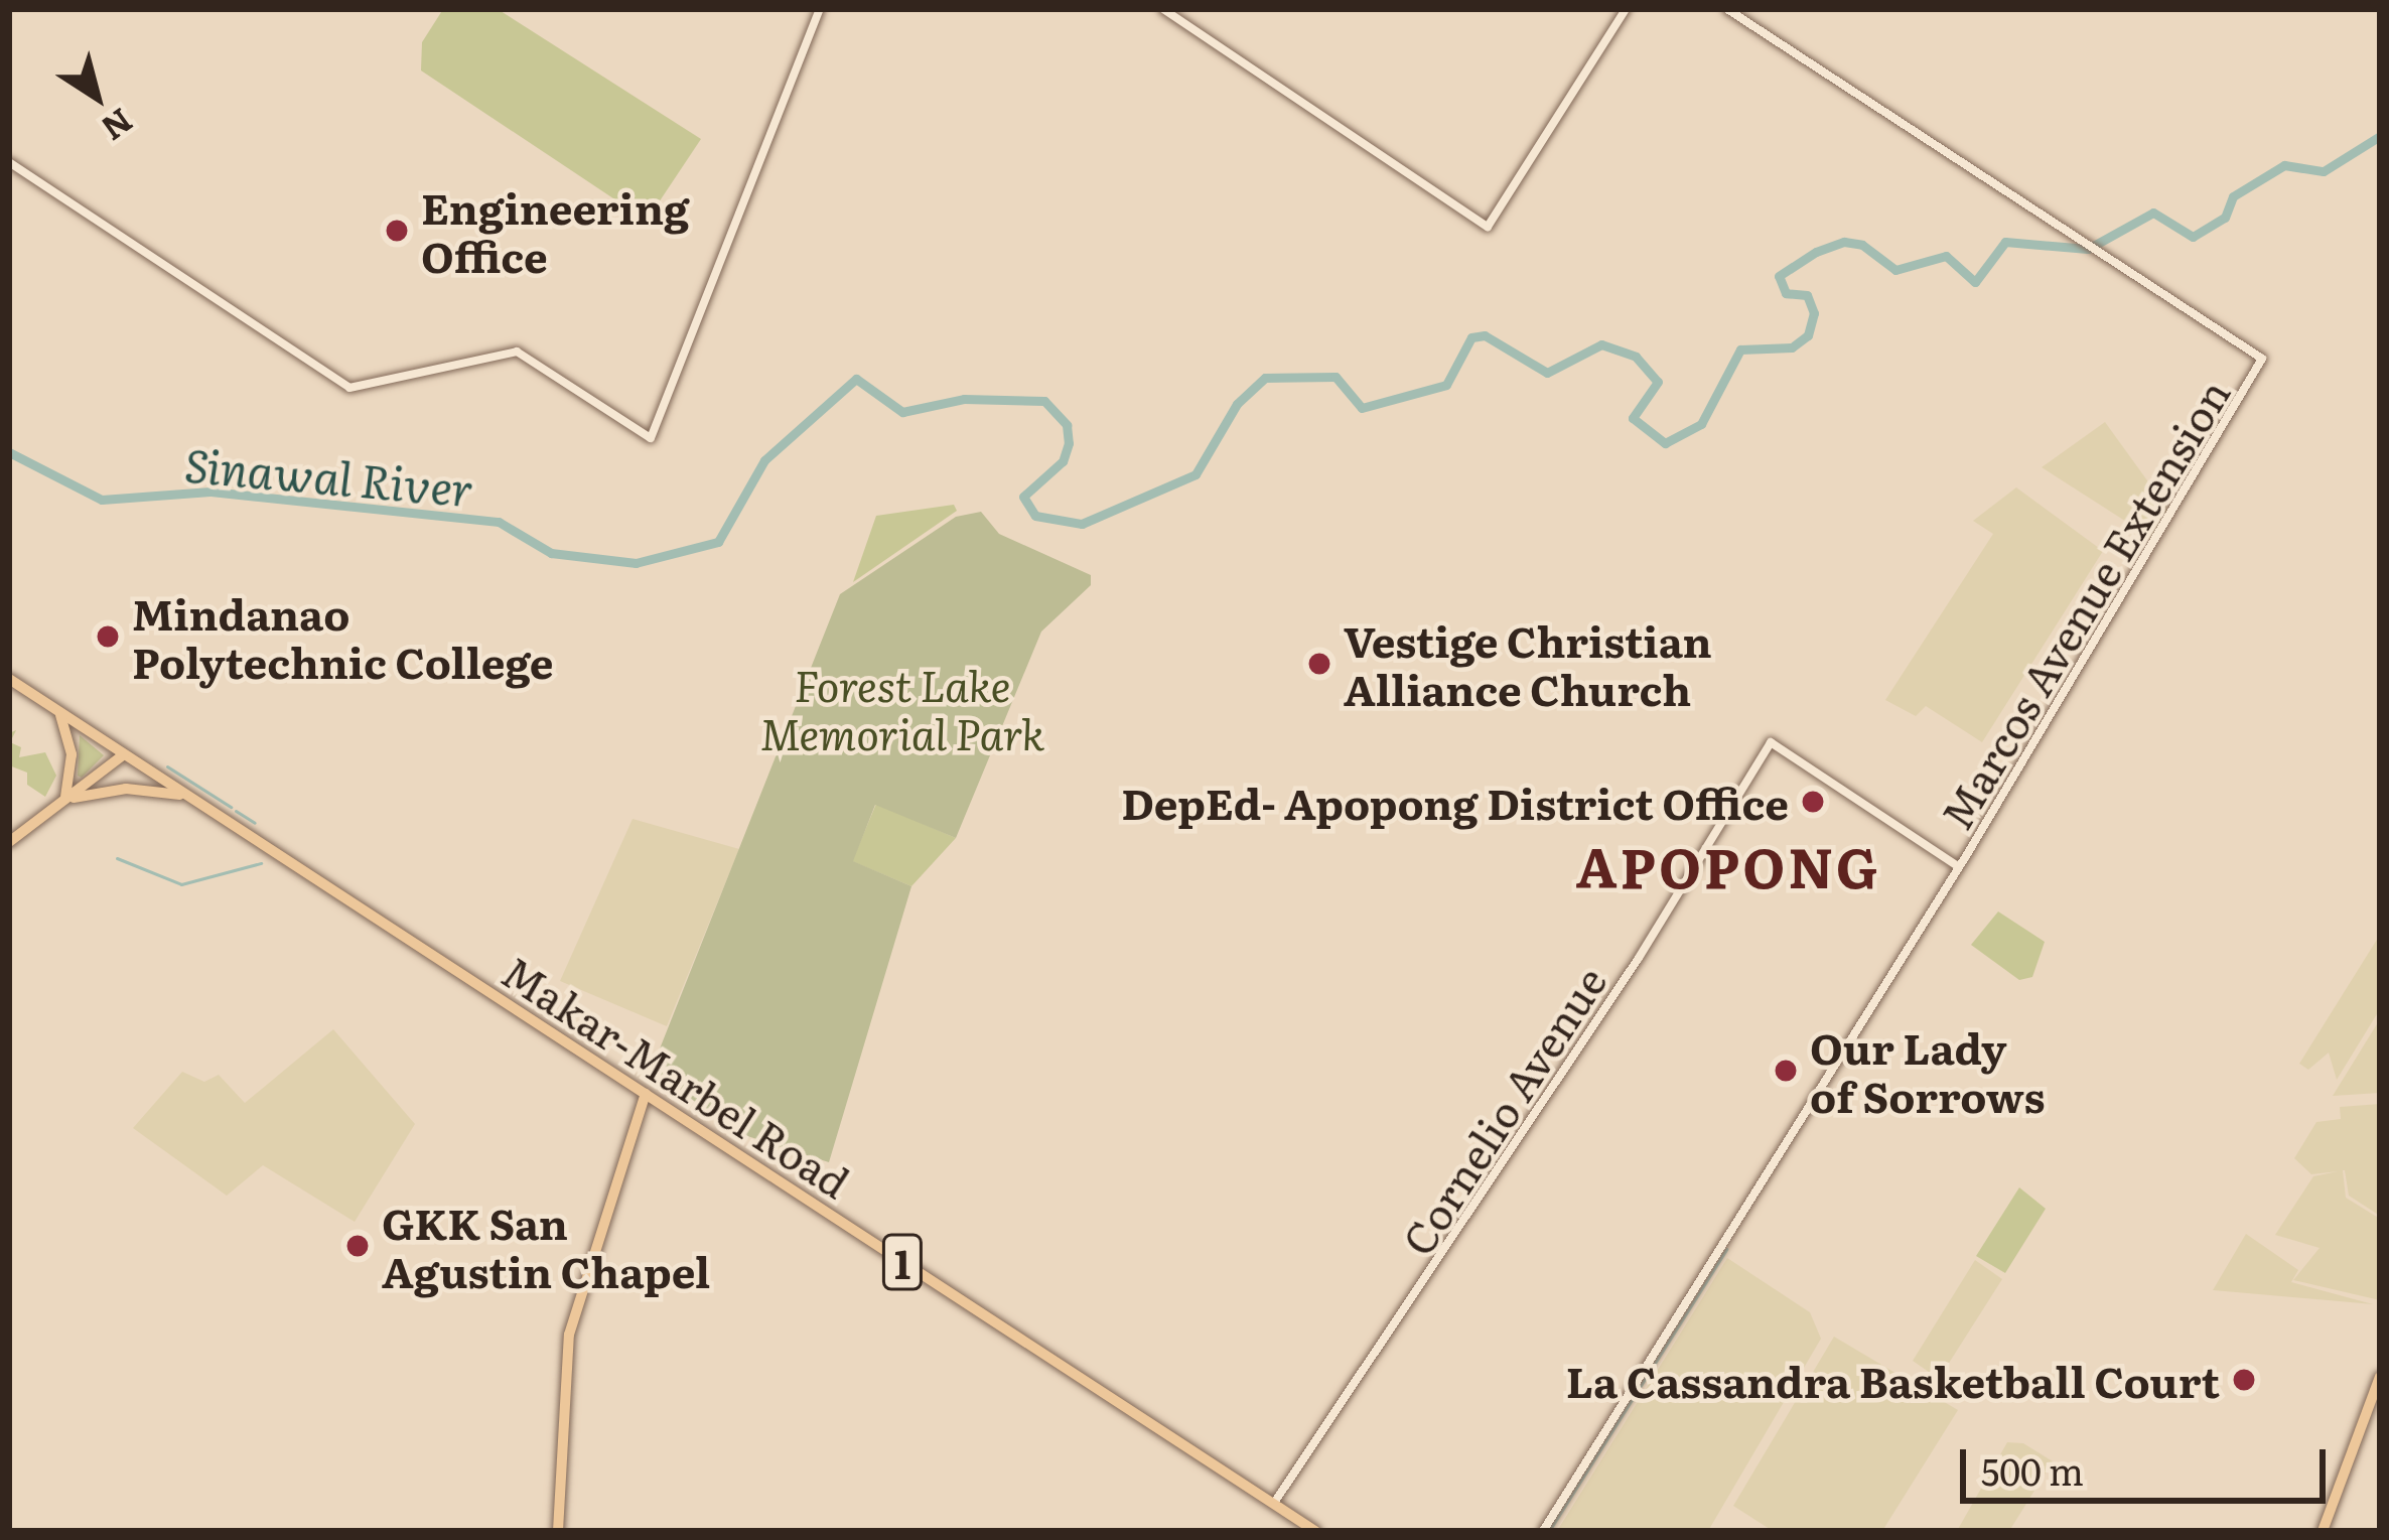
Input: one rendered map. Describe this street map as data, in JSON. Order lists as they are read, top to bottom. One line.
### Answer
{"streets":{"main road":["Makar-Marbel Road","1"],"street":["Marcos Avenue Extension","Cornelio Avenue"]},"crossings":[["Marcos Avenue Extension","Cornelio Avenue"],["Makar-Marbel Road","Cornelio Avenue"]],"districts":["APOPONG"],"water":["Sinawal River"],"parks":["Forest Lake Memorial Park"],"places":["Engineering Office","Mindanao Polytechnic College","Vestige Christian Alliance Church","DepEd- Apopong District Office","Our Lady of Sorrows","GKK San Agustin Chapel","La Cassandra Basketball Court"],"scale_bar":"500 m","north":"bottom right"}
